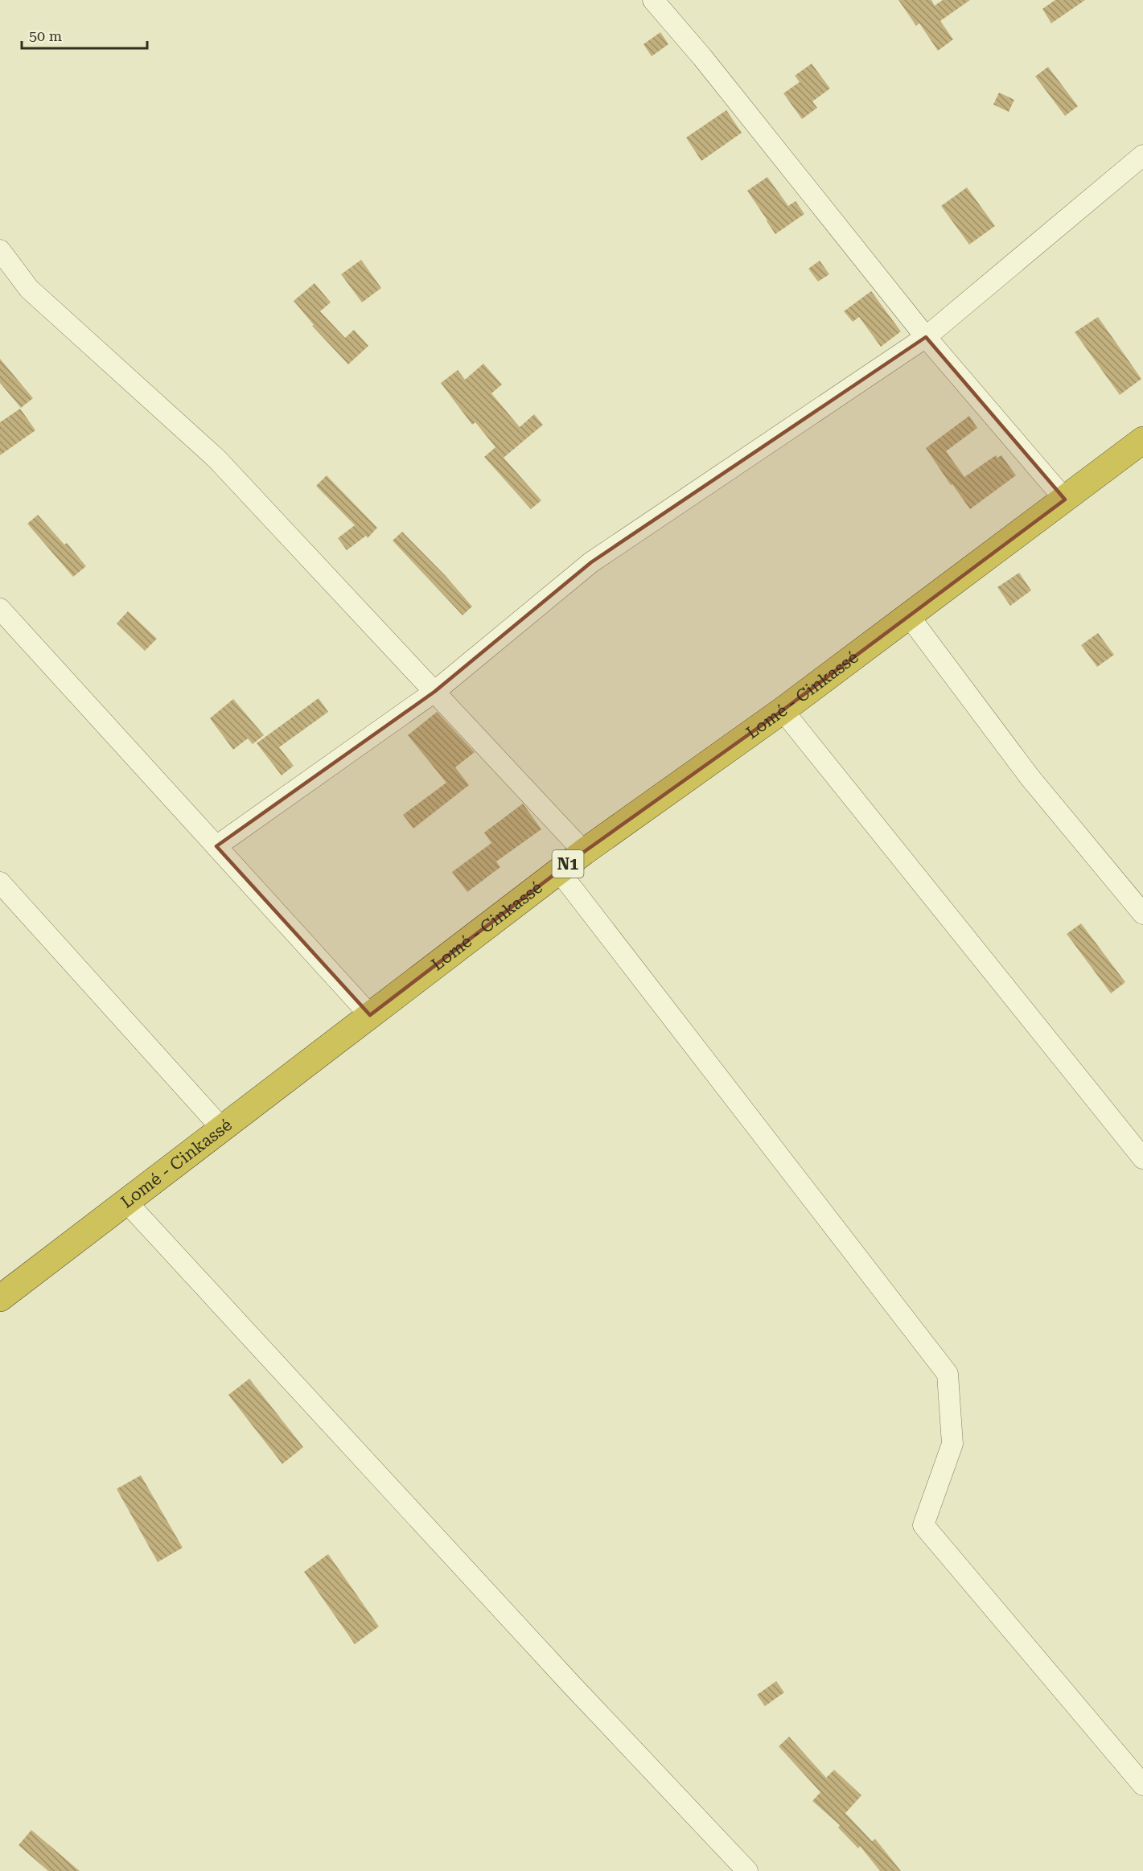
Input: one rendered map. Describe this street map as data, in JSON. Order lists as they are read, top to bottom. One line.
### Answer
{"streets":{"highway":["Lomé - Cinkassé","N1"]},"scale_bar":"50 m"}
